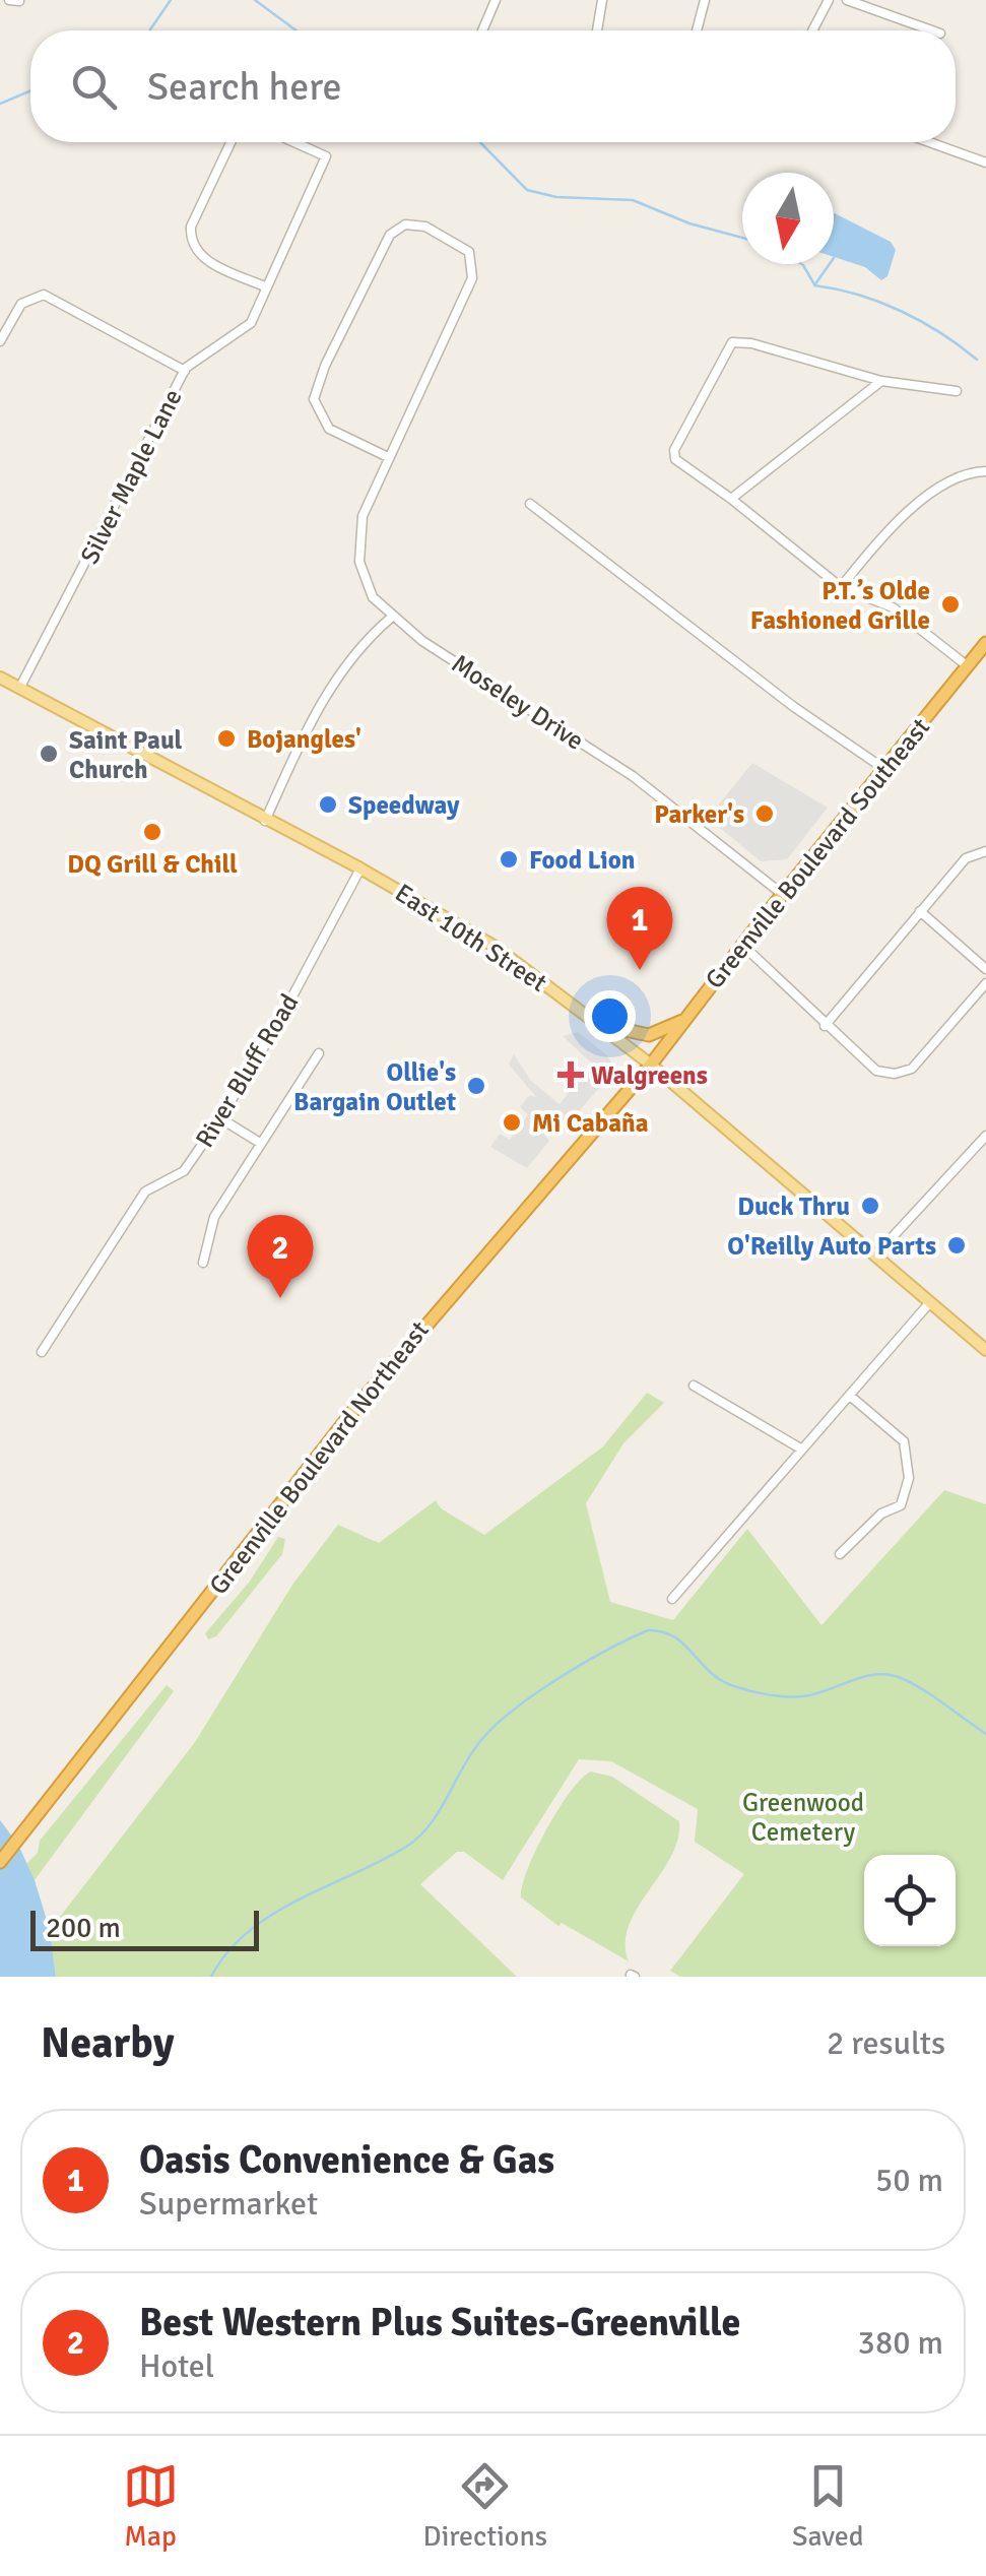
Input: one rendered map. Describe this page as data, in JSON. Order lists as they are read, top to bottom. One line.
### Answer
{"streets":{"highway":["Greenville Boulevard Southeast","Greenville Boulevard Northeast"],"main road":["East 10th Street"],"street":["Silver Maple Lane","Moseley Drive","River Bluff Road"]},"crossings":[["Silver Maple Lane","East 10th Street"],["Moseley Drive","Greenville Boulevard Southeast"],["Greenville Boulevard Southeast","East 10th Street"],["Greenville Boulevard Southeast","Greenville Boulevard Northeast"],["East 10th Street","River Bluff Road"],["East 10th Street","Greenville Boulevard Northeast"]],"parks":["Greenwood Cemetery"],"places":{"other":["P.T.’s Olde Fashioned Grille","Bojangles'","Saint Paul Church","Speedway","Parker's","DQ Grill & Chill","Food Lion","Ollie's Bargain Outlet","Mi Cabaña","Duck Thru","O'Reilly Auto Parts"],"health":["Walgreens"]},"scale_bar":"200 m","north":"bottom","page":{"search":"Search here","pins":["1","2"],"scale":"200 m","heading":["Nearby","2 results"],"list":[{"mark":"1","name":"Oasis Convenience & Gas","note":"Supermarket","value":"50 m"},{"mark":"2","name":"Best Western Plus Suites-Greenville","note":"Hotel","value":"380 m"}],"nav":["Map","Directions","Saved"]}}
